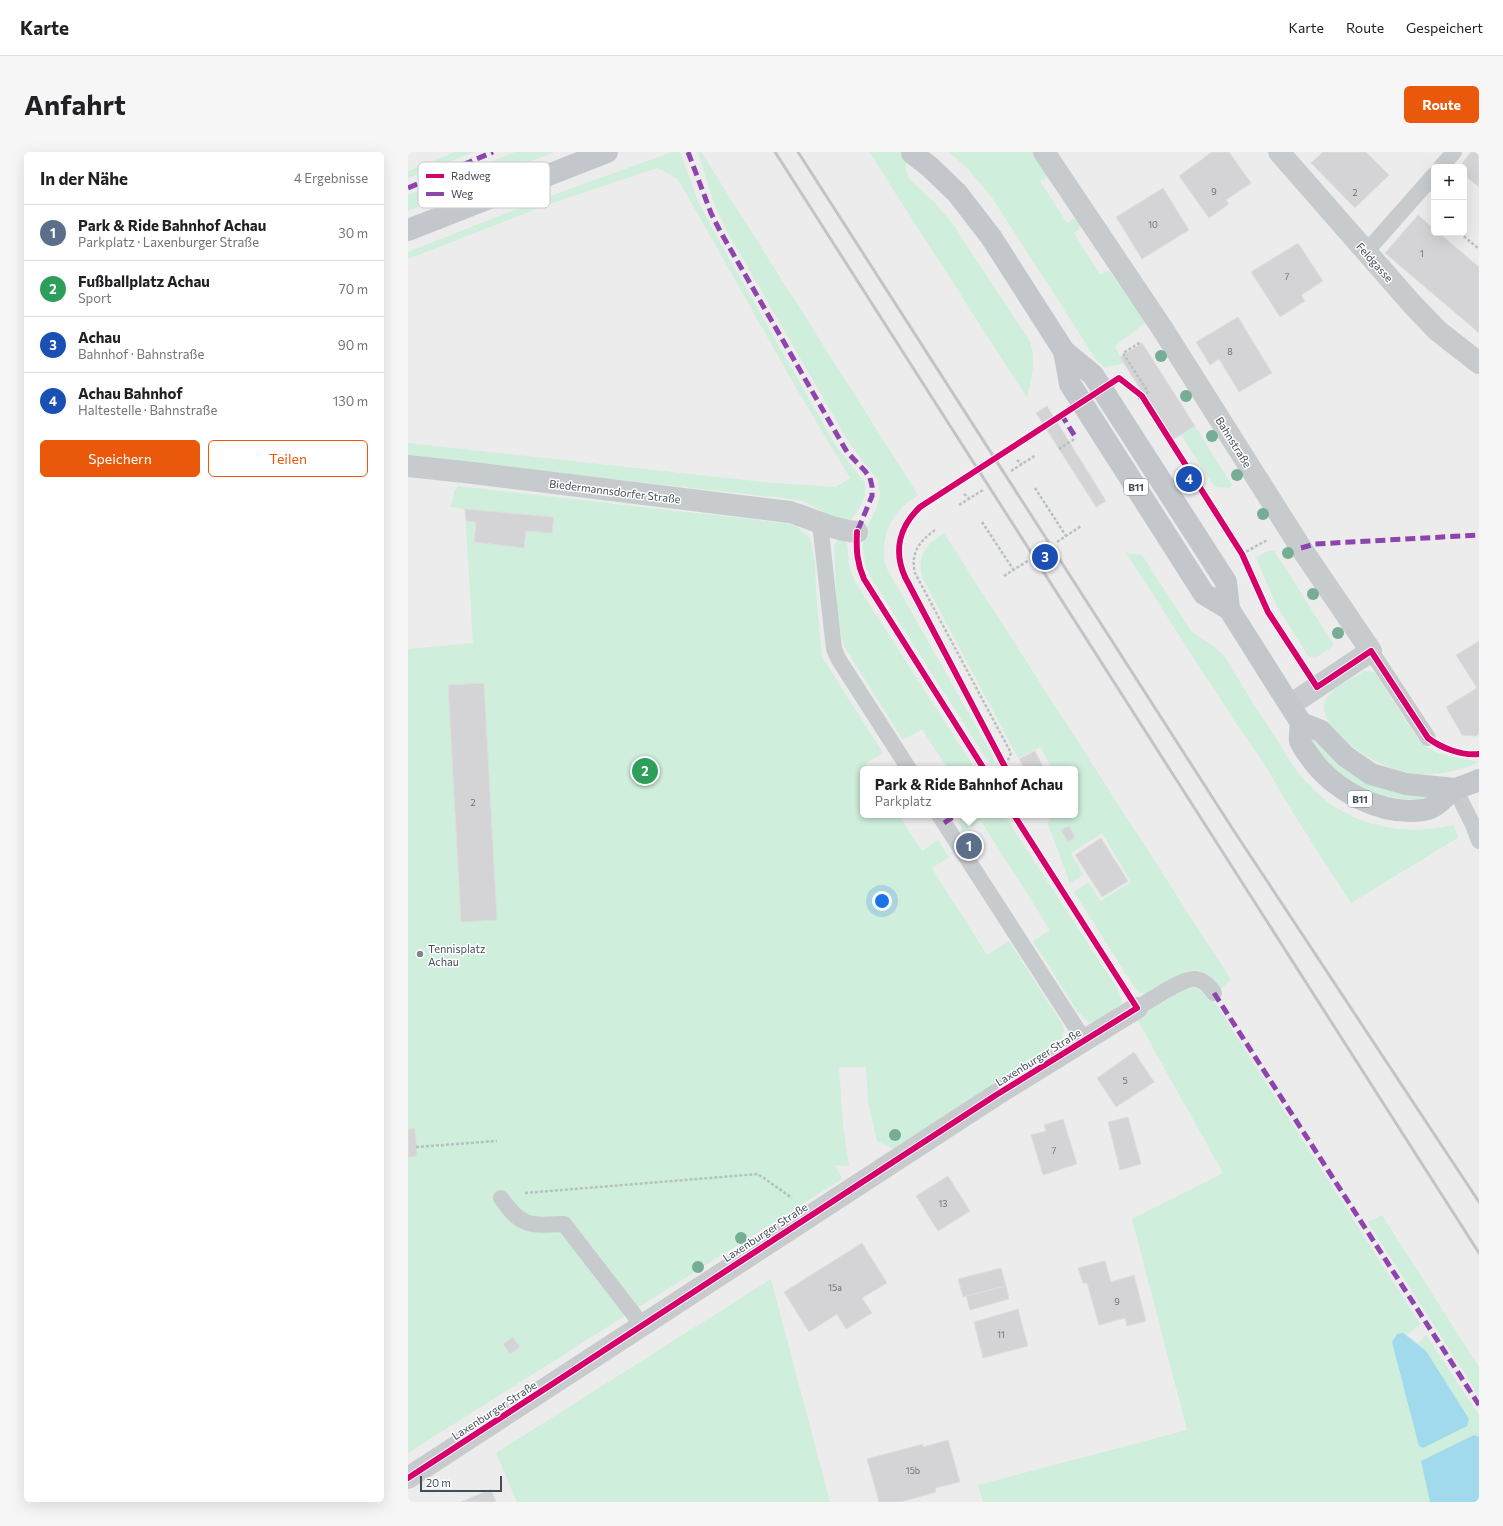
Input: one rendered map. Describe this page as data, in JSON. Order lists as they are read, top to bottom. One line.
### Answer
{"streets":{"main road":["B11"],"street":["Feldgasse","Bahnstraße","Biedermannsdorfer Straße","Laxenburger Straße"]},"places":["Tennisplatz Achau"],"house_numbers":["9","2","10","1","7","8","2","5","7","13","15a","9","11","15b"],"legend":["Radweg","Weg"],"scale_bar":"20 m","page":{"header":"Karte","nav":["Karte","Route","Gespeichert"],"buttons":["Route",["Speichern","Teilen"]],"title":"Anfahrt","heading":["In der Nähe","4 Ergebnisse"],"map_buttons":["+","−"],"list":[{"mark":"1","name":"Park & Ride Bahnhof Achau","note":"Parkplatz · Laxenburger Straße","value":"30 m"},{"mark":"2","name":"Fußballplatz Achau","note":"Sport","value":"70 m"},{"mark":"3","name":"Achau","note":"Bahnhof · Bahnstraße","value":"90 m"},{"mark":"4","name":"Achau Bahnhof","note":"Haltestelle · Bahnstraße","value":"130 m"}],"pins":["4","3","2","1"],"popup":["Park & Ride Bahnhof Achau","Parkplatz"],"scale":"20 m"}}
